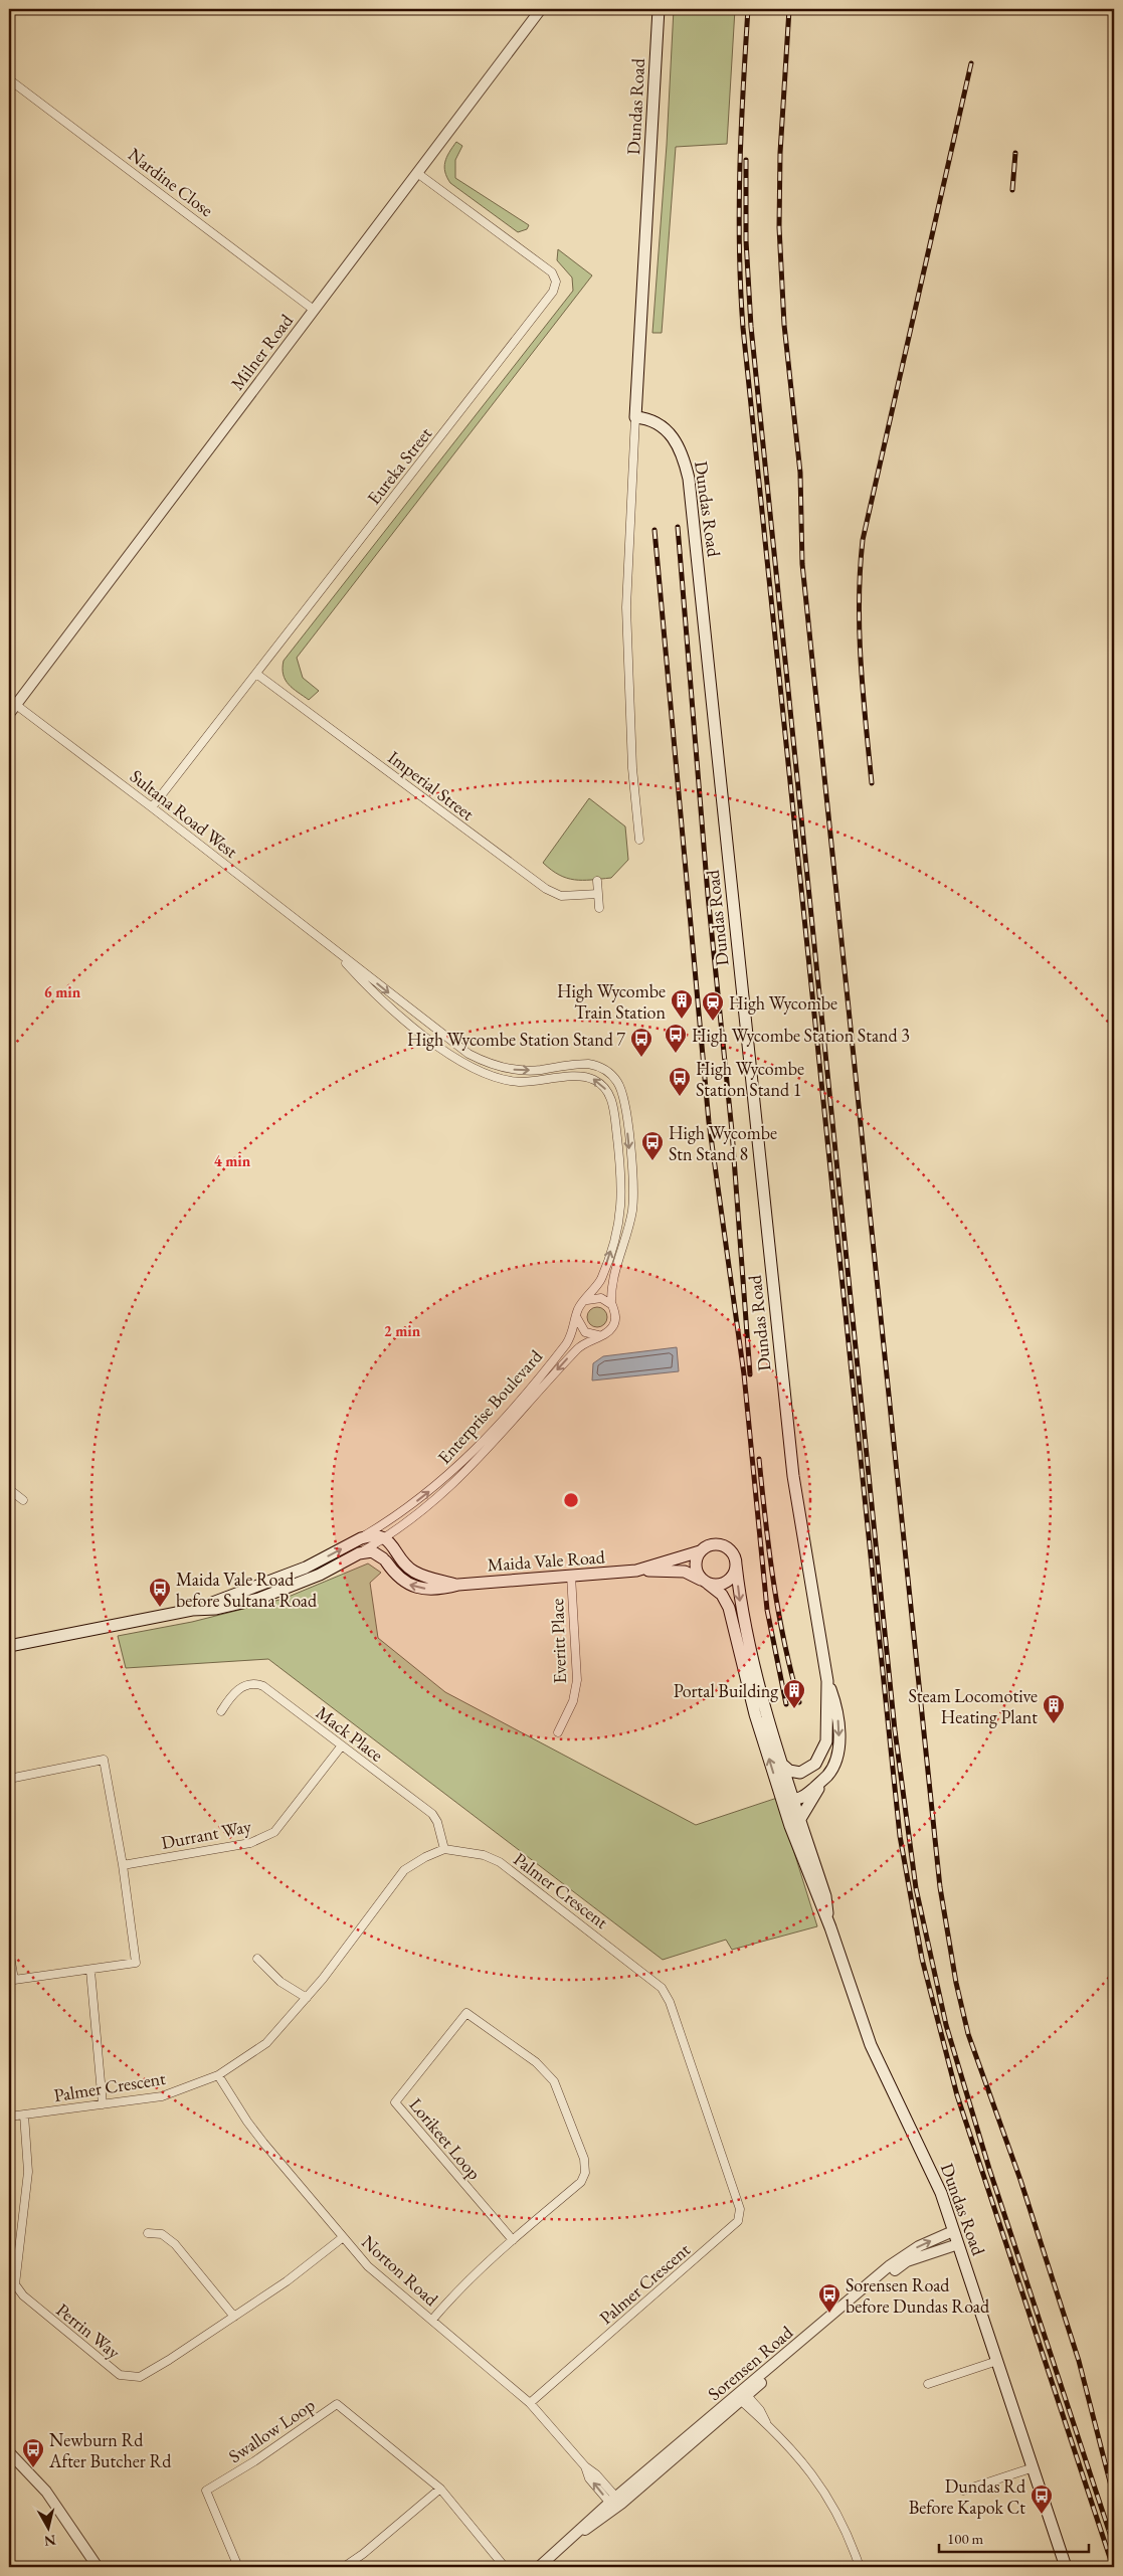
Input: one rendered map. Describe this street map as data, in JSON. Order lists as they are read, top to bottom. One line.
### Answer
{"streets":{"main road":["Dundas Road","Maida Vale Road"],"street":["Nardine Close","Milner Road","Eureka Street","Imperial Street","Sultana Road West","Enterprise Boulevard","Everitt Place","Mack Place","Durrant Way","Palmer Crescent","Lorikeet Loop","Norton Road","Perrin Way","Sorensen Road","Swallow Loop"]},"crossings":[["Dundas Road","Maida Vale Road"],["Dundas Road","Sorensen Road"],["Nardine Close","Milner Road"],["Milner Road","Eureka Street"],["Milner Road","Sultana Road West"],["Eureka Street","Imperial Street"],["Eureka Street","Sultana Road West"],["Sultana Road West","Enterprise Boulevard"],["Enterprise Boulevard","Maida Vale Road"],["Maida Vale Road","Everitt Place"],["Mack Place","Durrant Way"],["Mack Place","Palmer Crescent"],["Palmer Crescent","Norton Road"],["Palmer Crescent","Perrin Way"],["Lorikeet Loop","Norton Road"],["Norton Road","Perrin Way"],["Norton Road","Sorensen Road"]],"places":{"building":["High Wycombe Train Station","Portal Building","Steam Locomotive Heating Plant"],"station":["High Wycombe"],"bus stop":["High Wycombe Station Stand 3","High Wycombe Station Stand 7","High Wycombe Station Stand 1","High Wycombe Stn Stand 8","Maida Vale Road before Sultana Road","Sorensen Road before Dundas Road","Newburn Rd After Butcher Rd","Dundas Rd Before Kapok Ct"]},"scale_bar":"100 m","north":"bottom","rings":["6 min","4 min","2 min"]}
